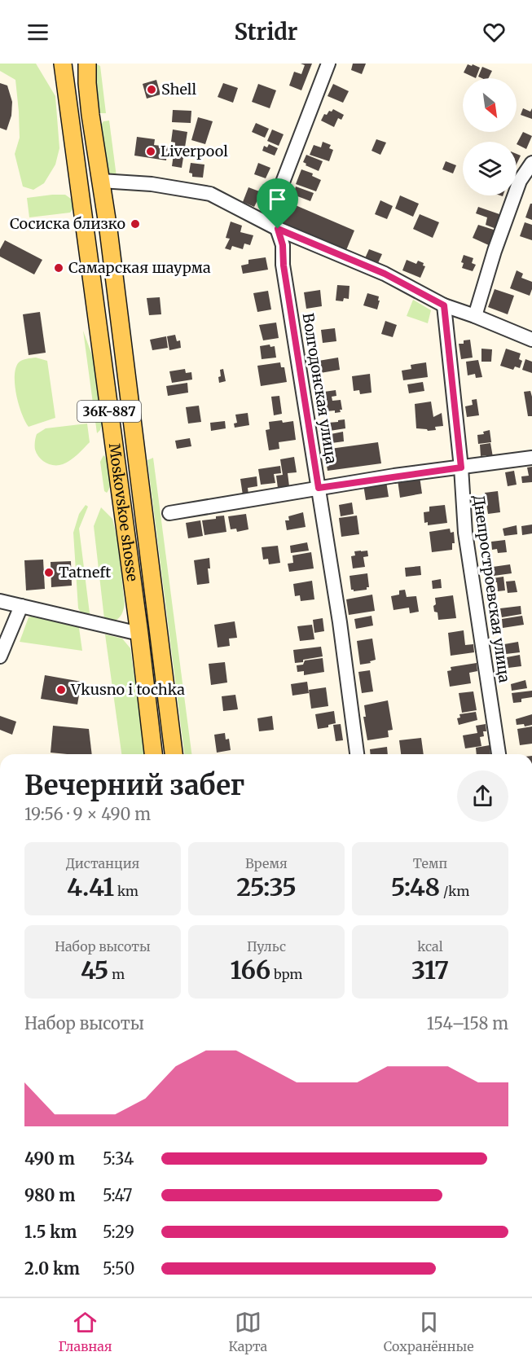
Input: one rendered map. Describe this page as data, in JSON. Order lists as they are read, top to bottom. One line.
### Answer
{"streets":{"main road":["36К-887","Moskovskoe shosse"],"street":["Волгодонская улица","Днепростроевская улица"]},"places":["Shell","Liverpool","Сосиска близко","Самарская шаурма","Tatneft","Vkusno i tochka"],"north":"bottom right","page":{"header":"Stridr","heading":["Вечерний забег","19:56 · 9 × 490 m"],"stats":[["Дистанция","4.41 km"],["Время","25:35"],["Темп","5:48 /km"],["Набор высоты","45 m"],["Пульс","166 bpm"],["kcal","317"]],"chart":["Набор высоты","154–158 m"],"list":[{"name":"490 m","note":"5:34"},{"name":"980 m","note":"5:47"},{"name":"1.5 km","note":"5:29"},{"name":"2.0 km","note":"5:50"}],"tabs":["Главная","Карта","Сохранённые"]}}
